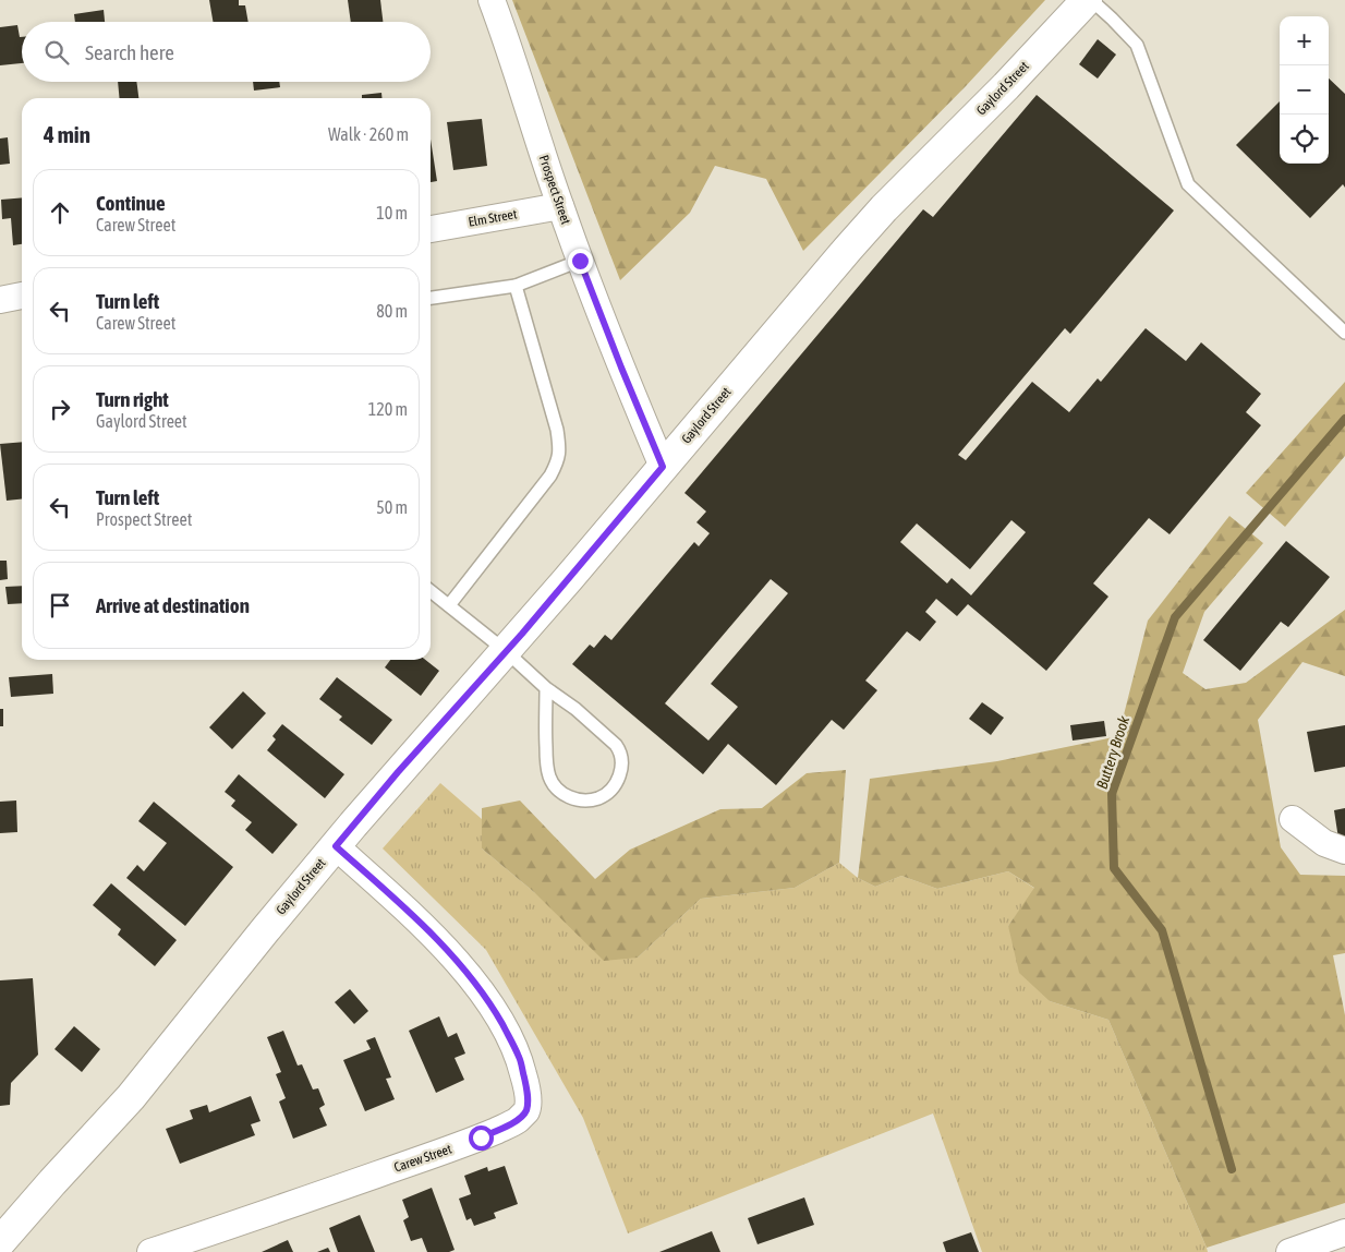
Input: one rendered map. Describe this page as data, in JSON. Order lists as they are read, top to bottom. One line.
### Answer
{"streets":{"street":["Gaylord Street","Prospect Street","Elm Street","Carew Street"]},"crossings":[["Gaylord Street","Prospect Street"],["Gaylord Street","Carew Street"],["Prospect Street","Elm Street"]],"water":["Buttery Brook"],"page":{"map_buttons":["+","−"],"search":"Search here","heading":["4 min","Walk · 260 m"],"list":[["Continue","Carew Street","10 m"],["Turn left","Carew Street","80 m"],["Turn right","Gaylord Street","120 m"],["Turn left","Prospect Street","50 m"],"Arrive at destination"]}}
